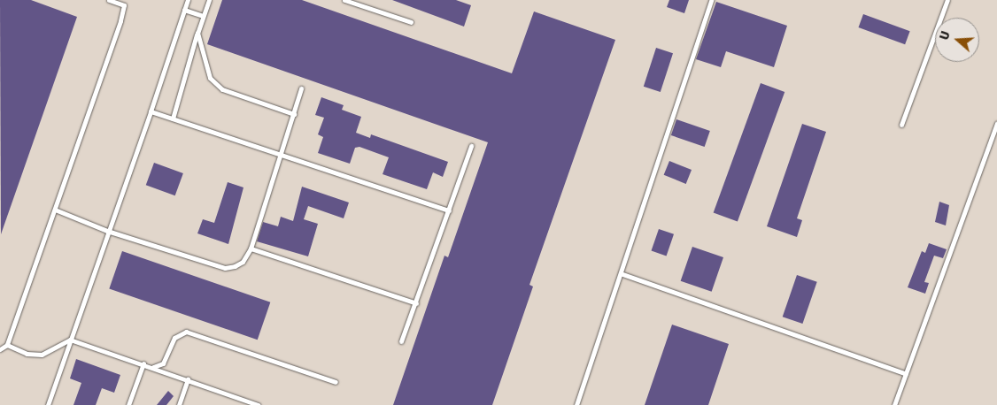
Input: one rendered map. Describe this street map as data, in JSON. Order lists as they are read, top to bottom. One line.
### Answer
{"north":"left"}
